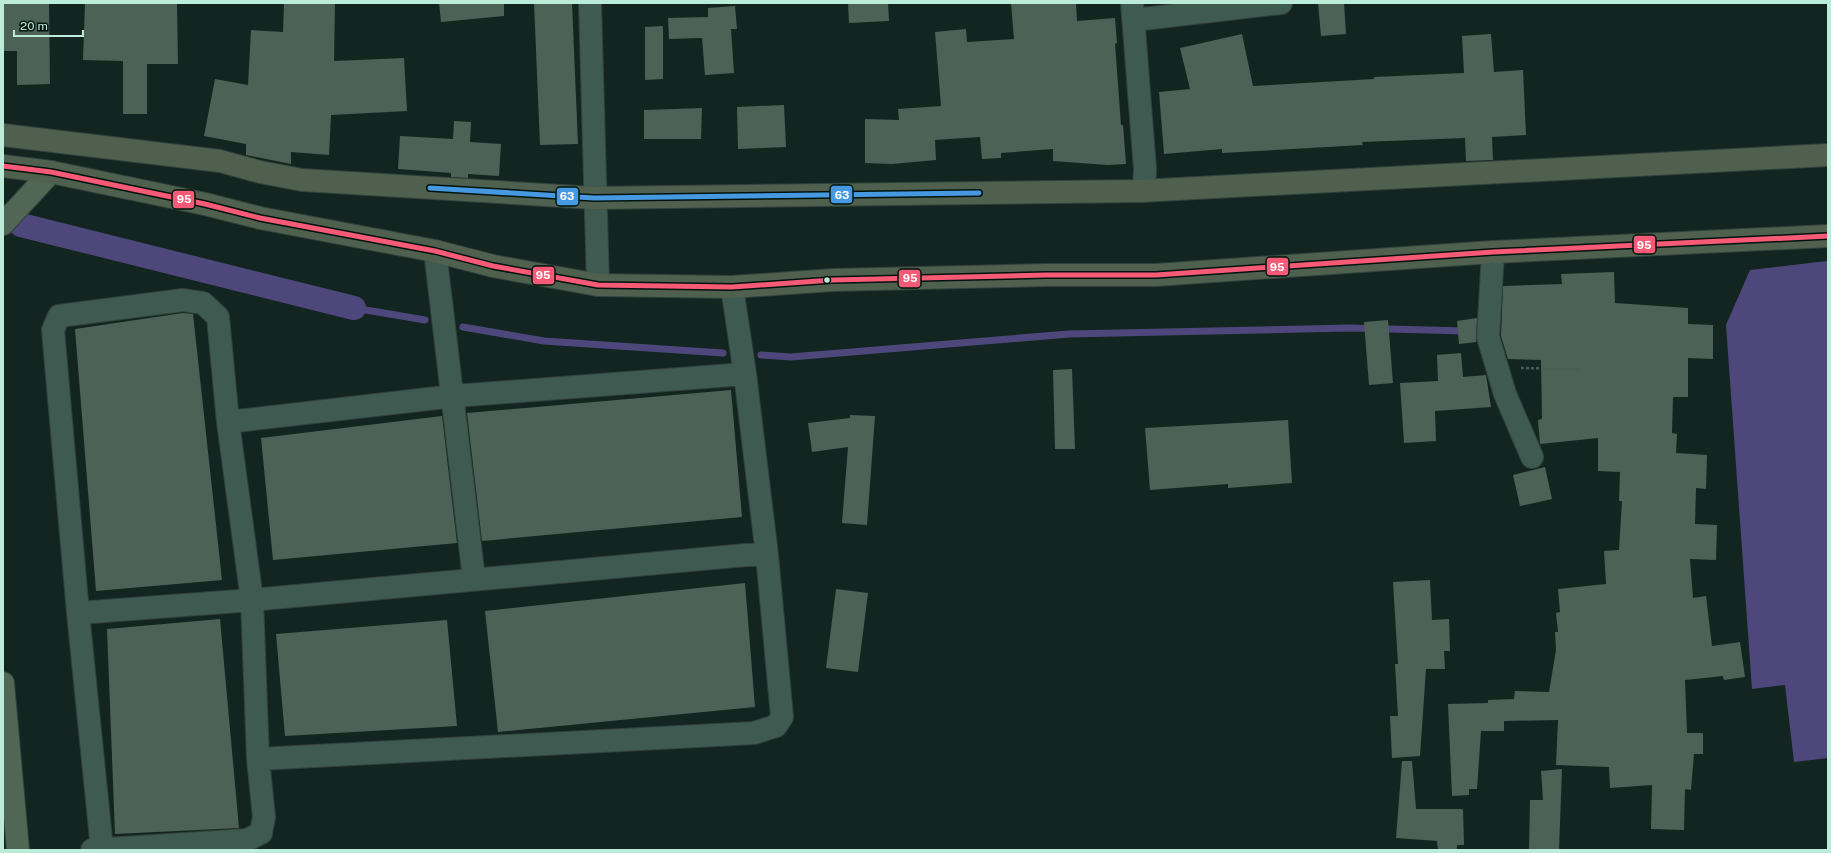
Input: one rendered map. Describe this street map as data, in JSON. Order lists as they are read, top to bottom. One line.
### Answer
{"lines":["transit line 95","transit line 63"],"scale_bar":"20 m"}
